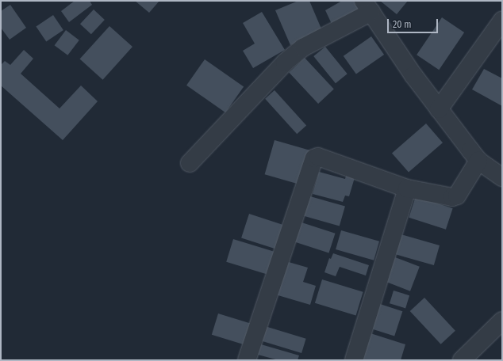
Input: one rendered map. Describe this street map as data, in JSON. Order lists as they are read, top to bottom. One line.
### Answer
{"scale_bar":"20 m"}
